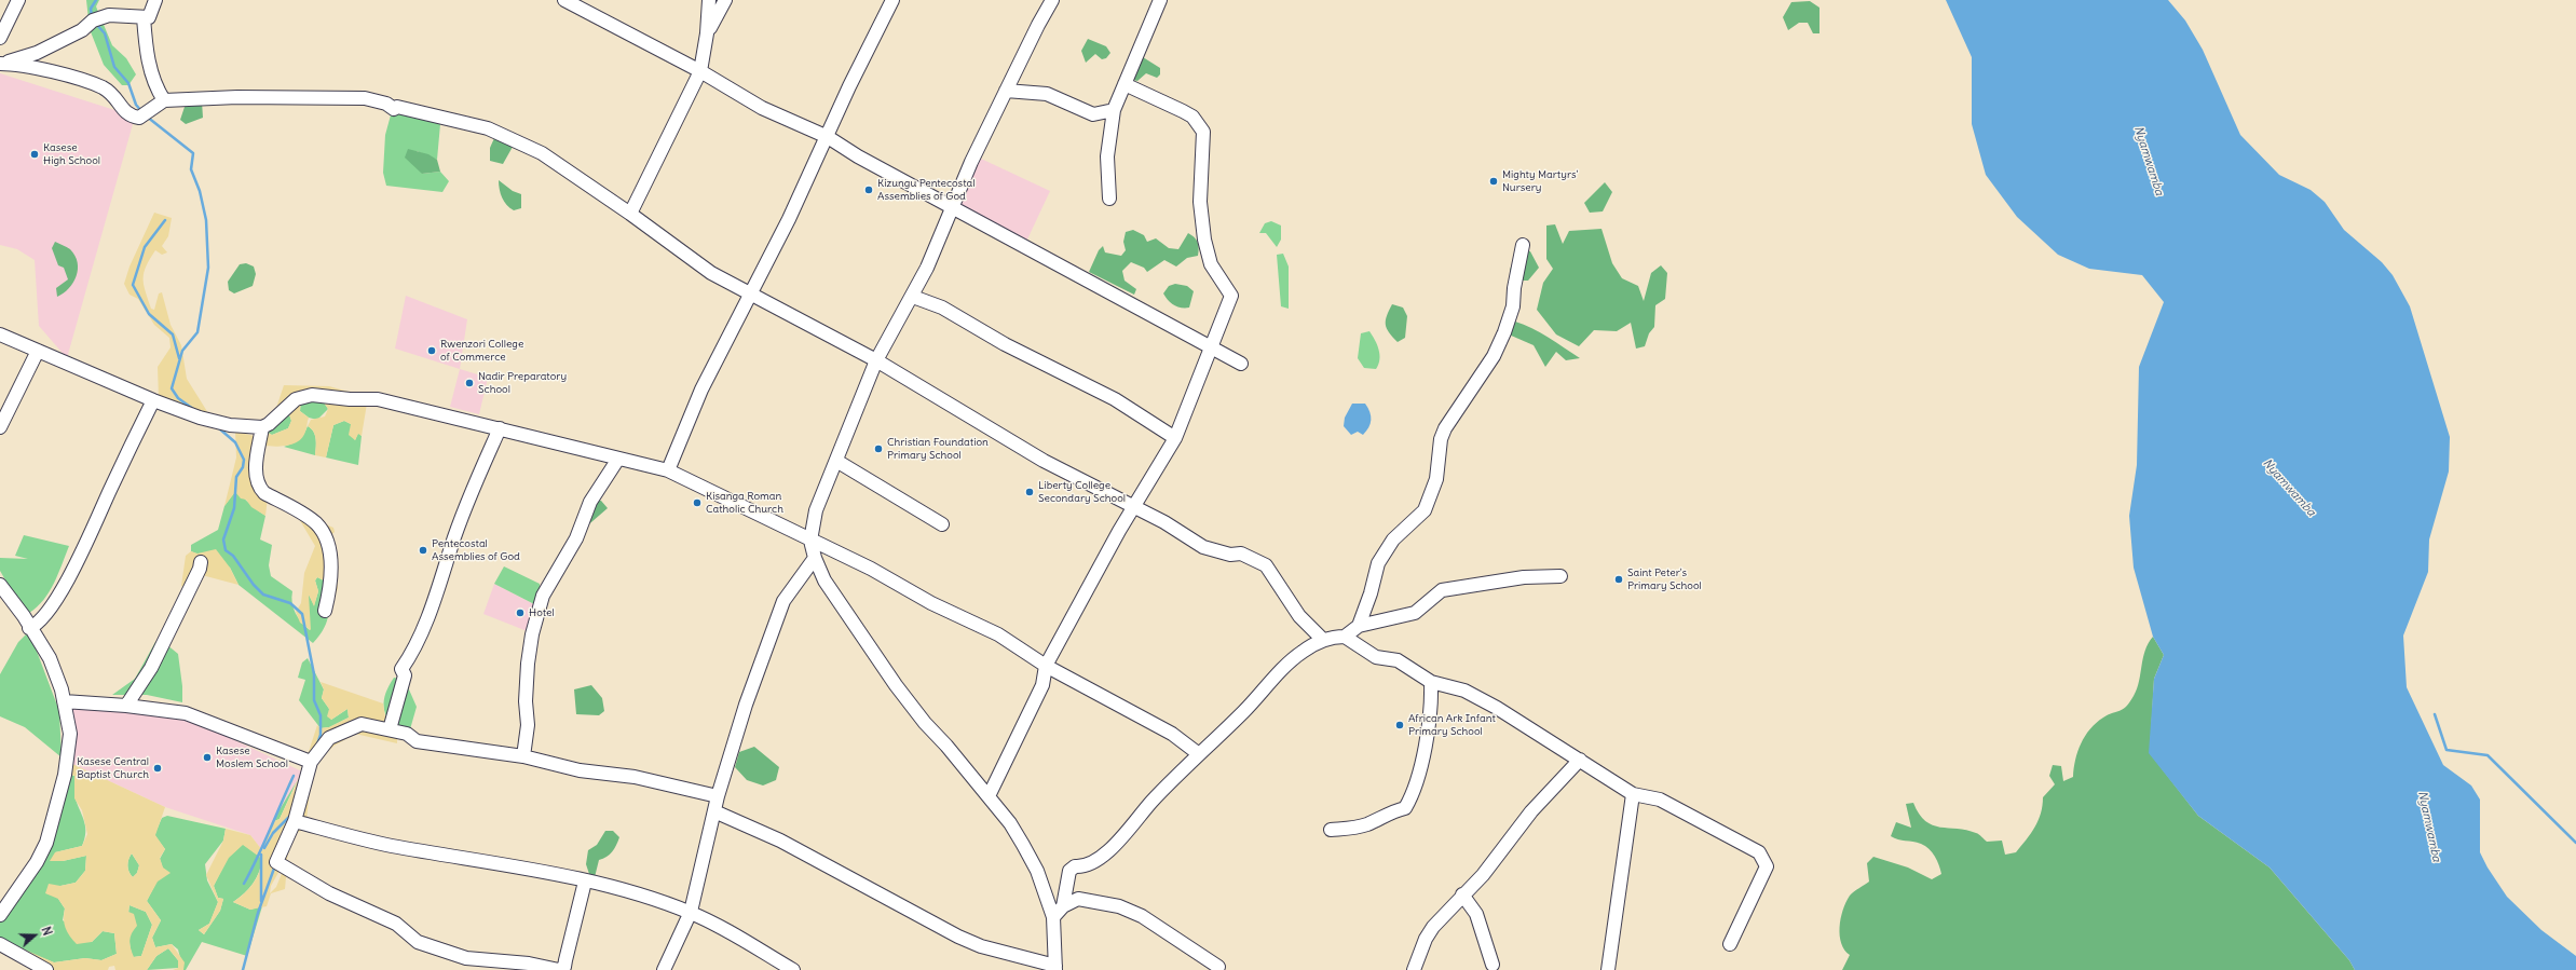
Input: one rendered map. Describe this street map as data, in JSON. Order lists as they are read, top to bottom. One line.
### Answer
{"water":["Nyamwamba"],"places":["Kasese High School","Mighty Martyrs' Nursery","Kizungu Pentecostal Assemblies of God","Rwenzori College of Commerce","Nadir Preparatory School","Christian Foundation Primary School","Liberty College Secondary School","Kisanga Roman Catholic Church","Pentecostal Assemblies of God","Saint Peter's Primary School","Hotel","African Ark Infant Primary School","Kasese Moslem School","Kasese Central Baptist Church"],"north":"right"}
